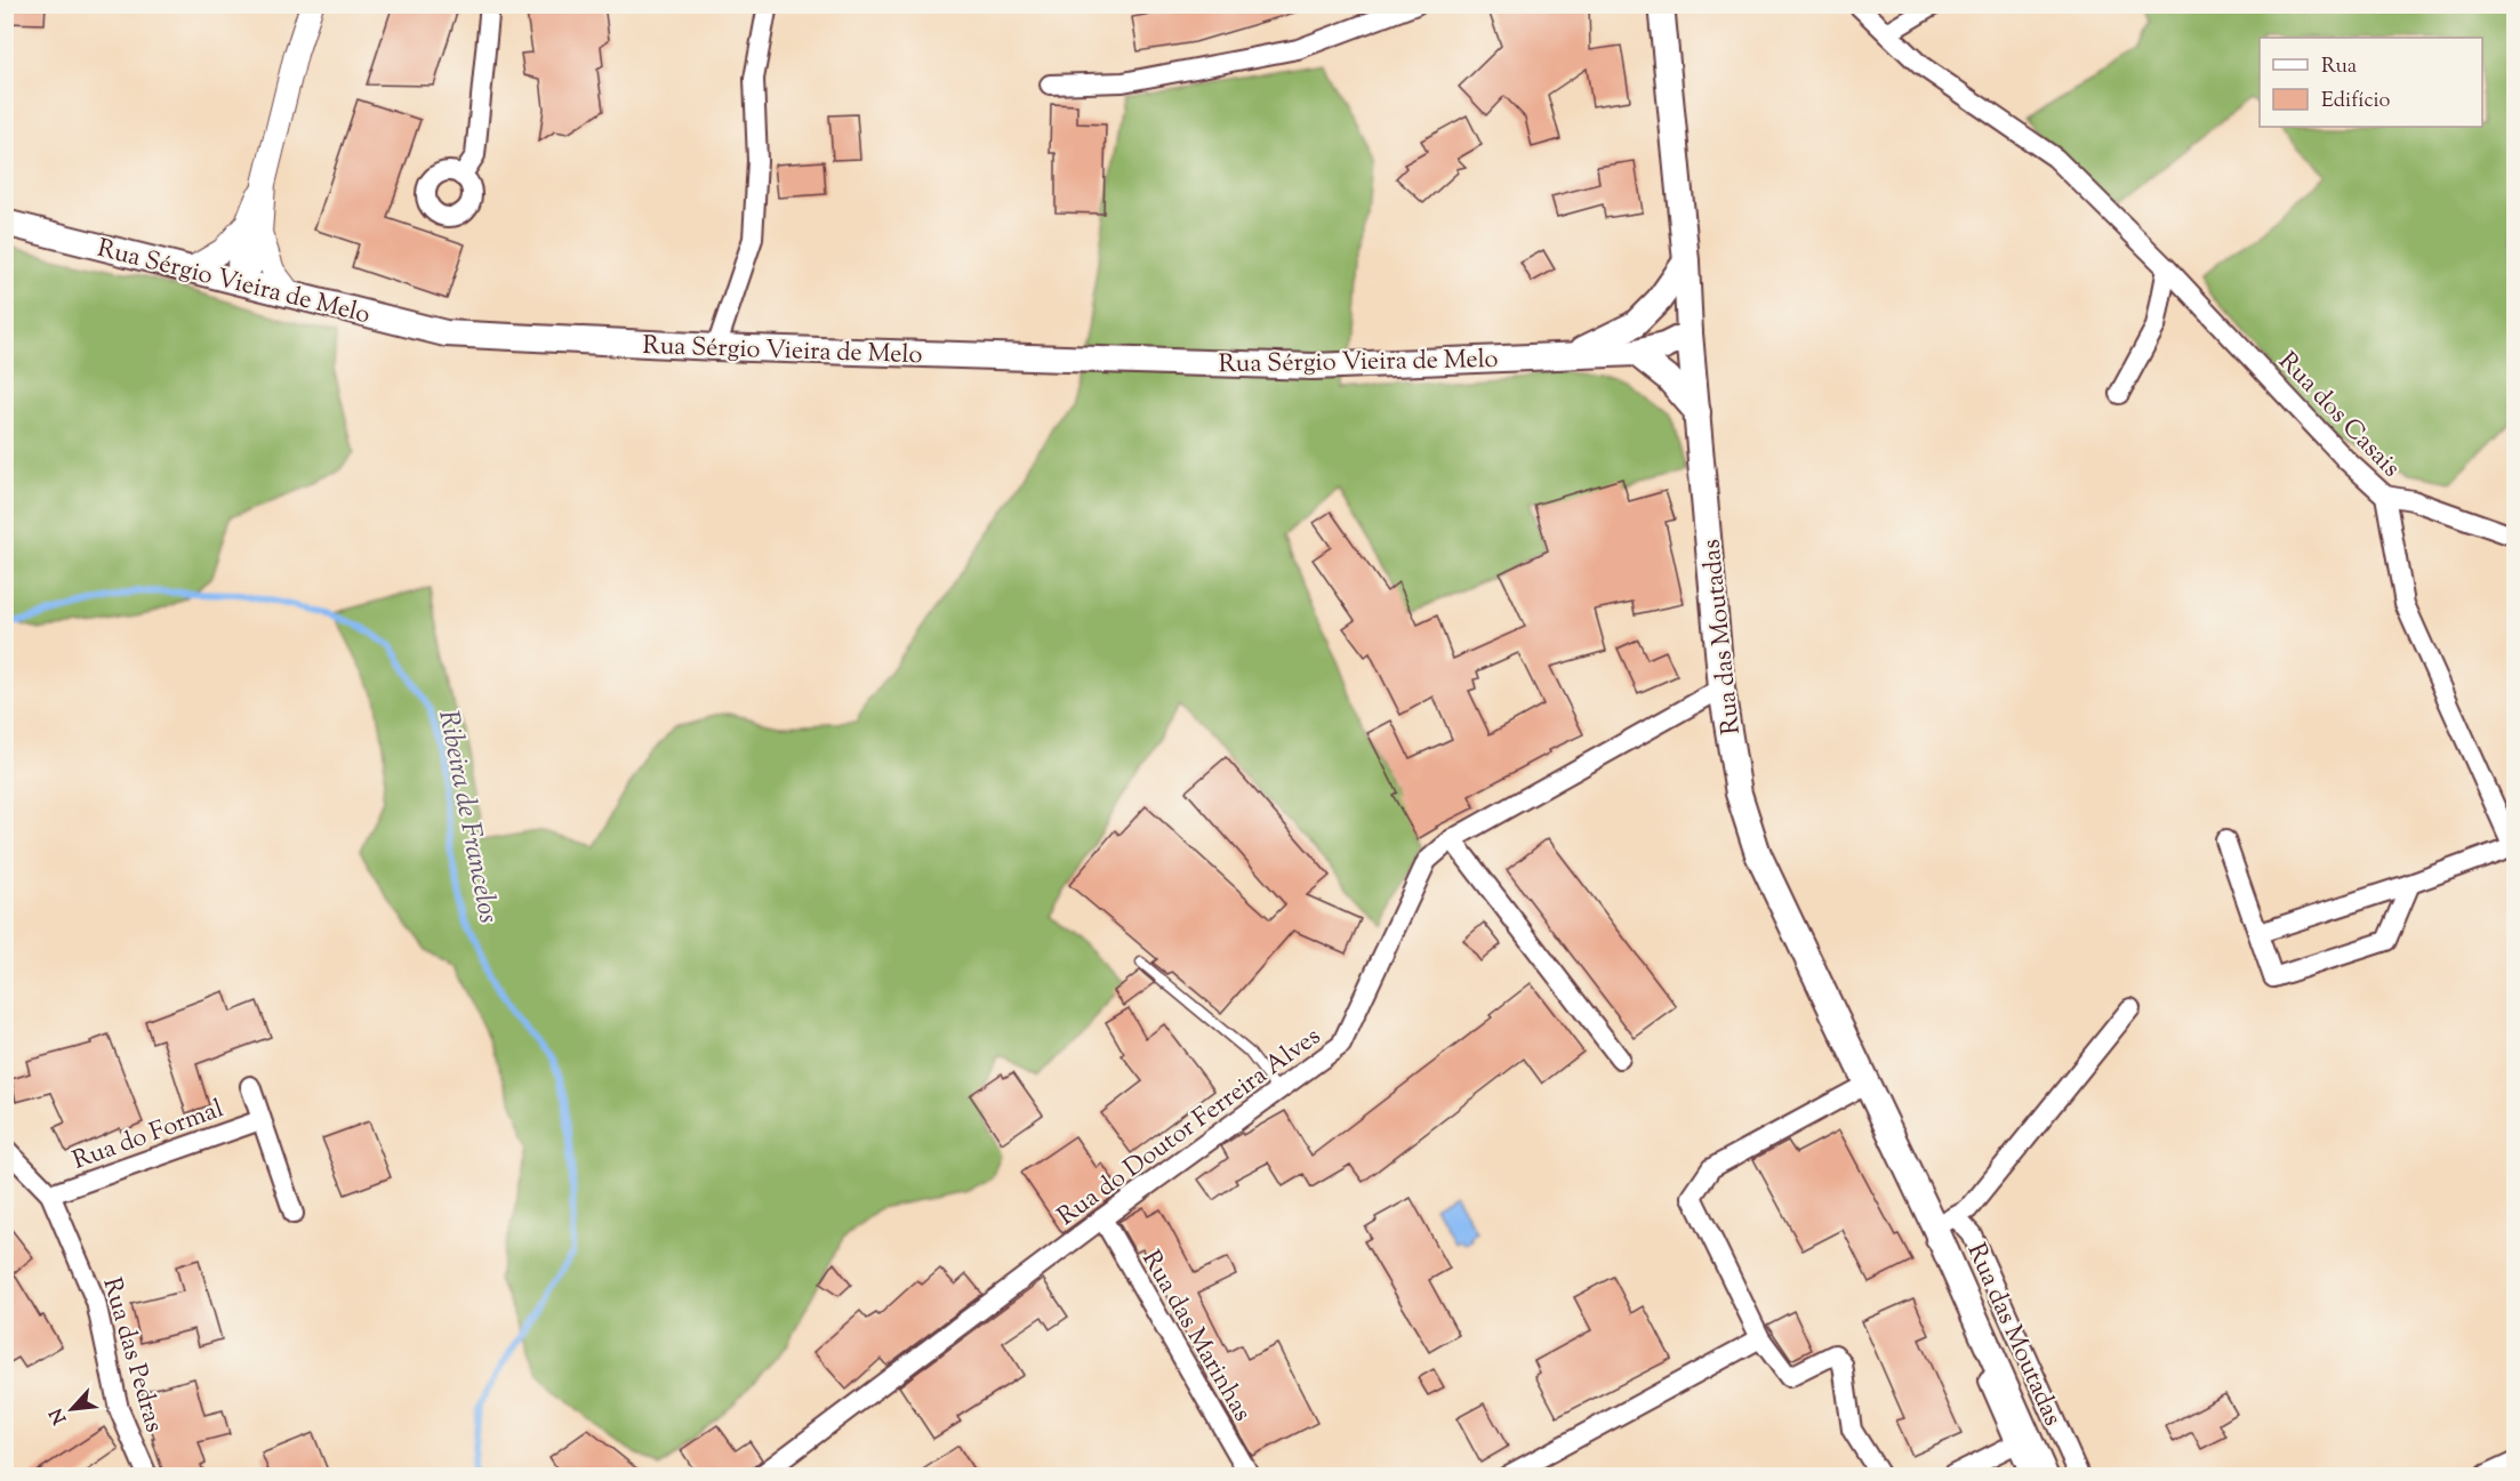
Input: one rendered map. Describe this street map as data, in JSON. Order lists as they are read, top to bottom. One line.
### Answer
{"streets":{"main road":["Rua Sérgio Vieira de Melo","Rua das Moutadas"],"street":["Rua dos Casais","Rua do Doutor Ferreira Alves","Rua do Formal","Rua das Marinhas","Rua das Pedras"]},"crossings":[["Rua Sérgio Vieira de Melo","Rua das Moutadas"],["Rua das Moutadas","Rua do Doutor Ferreira Alves"],["Rua do Doutor Ferreira Alves","Rua das Marinhas"],["Rua do Formal","Rua das Pedras"]],"water":["Ribeira de Francelos"],"legend":["Rua","Edifício"],"north":"bottom left"}
